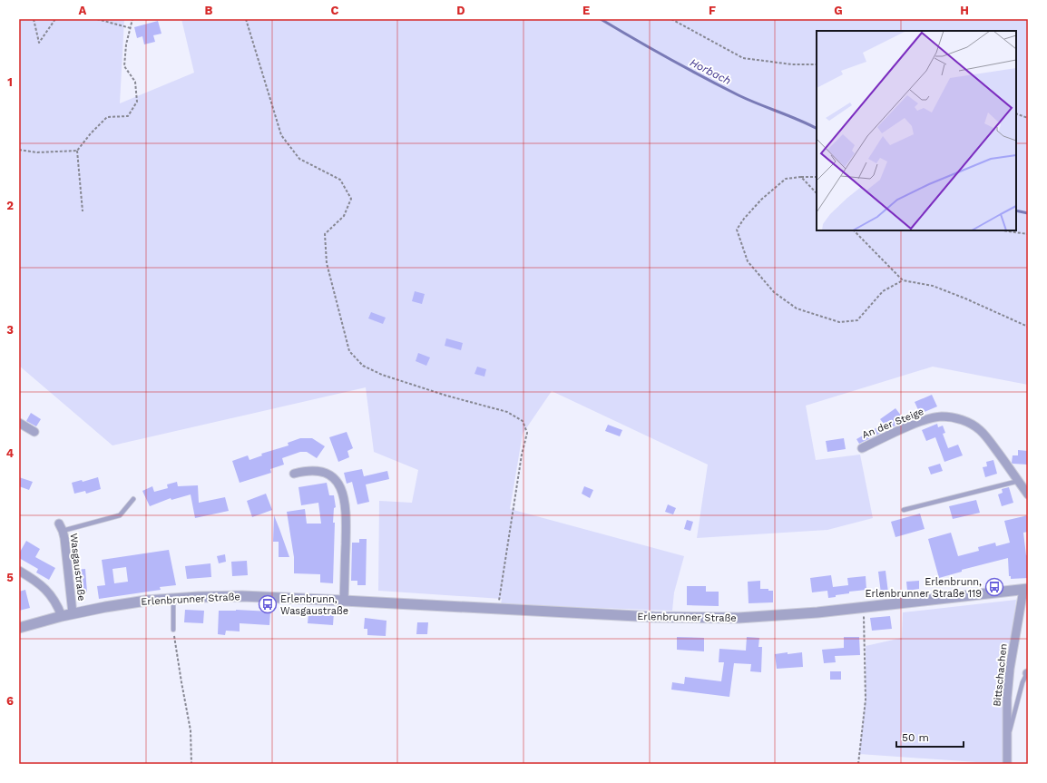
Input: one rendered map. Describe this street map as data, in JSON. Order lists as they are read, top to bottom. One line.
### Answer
{"streets":{"street":["An der Steige","Wasgaustraße","Erlenbrunner Straße","Bittschachen"]},"crossings":[["Wasgaustraße","Erlenbrunner Straße"],["Erlenbrunner Straße","Bittschachen"]],"water":["Horbach"],"places":{"bus stop":["Erlenbrunn, Erlenbrunner Straße 119","Erlenbrunn, Wasgaustraße"]},"scale_bar":"50 m","grid":{"columns":["A","B","C","D","E","F","G","H"],"rows":["1","2","3","4","5","6"]}}
